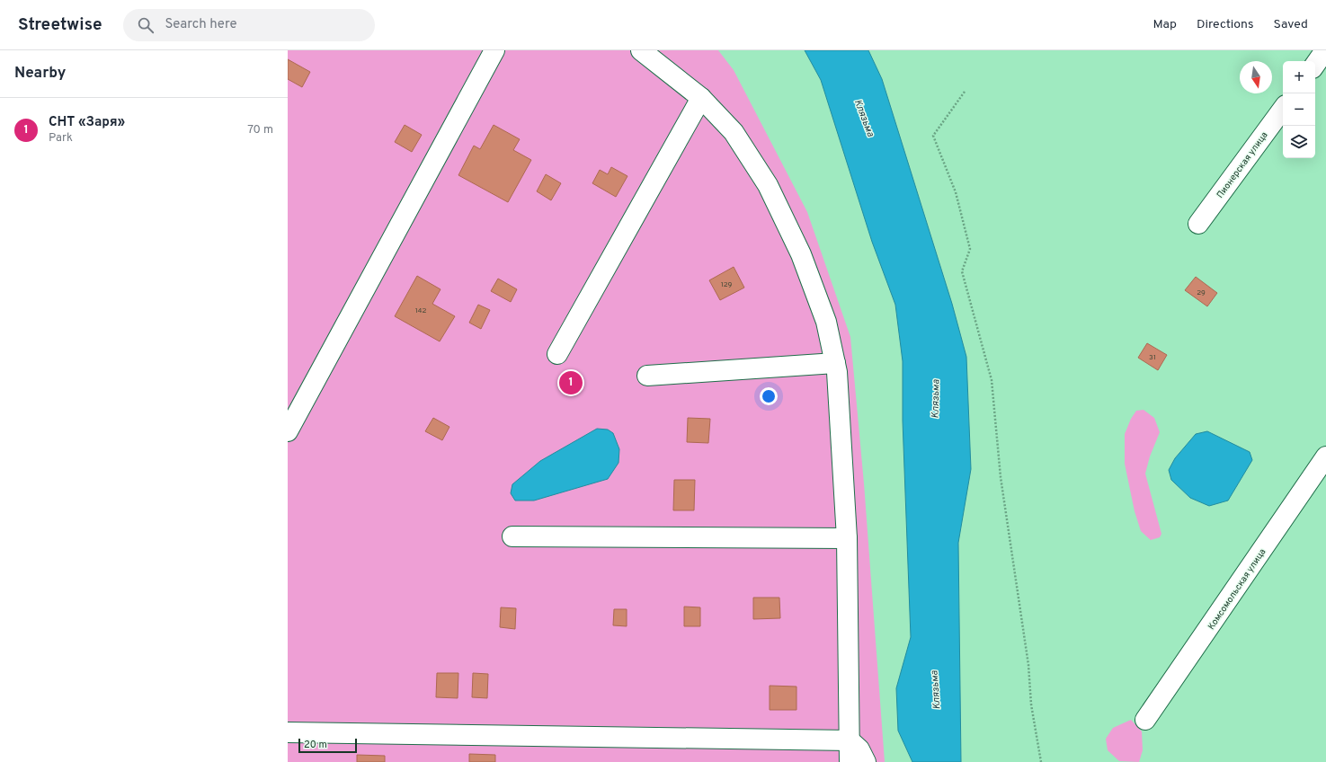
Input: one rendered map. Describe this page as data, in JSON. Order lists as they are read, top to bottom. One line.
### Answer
{"streets":{"street":["Пионерская улица","Комсомольская улица"]},"water":["Клязьма"],"house_numbers":["129","29","142","31"],"scale_bar":"20 m","north":"bottom","page":{"header":"Streetwise","search":"Search here","nav":["Map","Directions","Saved"],"heading":"Nearby","map_buttons":["+","−"],"list":[{"mark":"1","name":"СНТ «Заря»","note":"Park","value":"70 m"}],"pins":"1","scale":"20 m"}}
